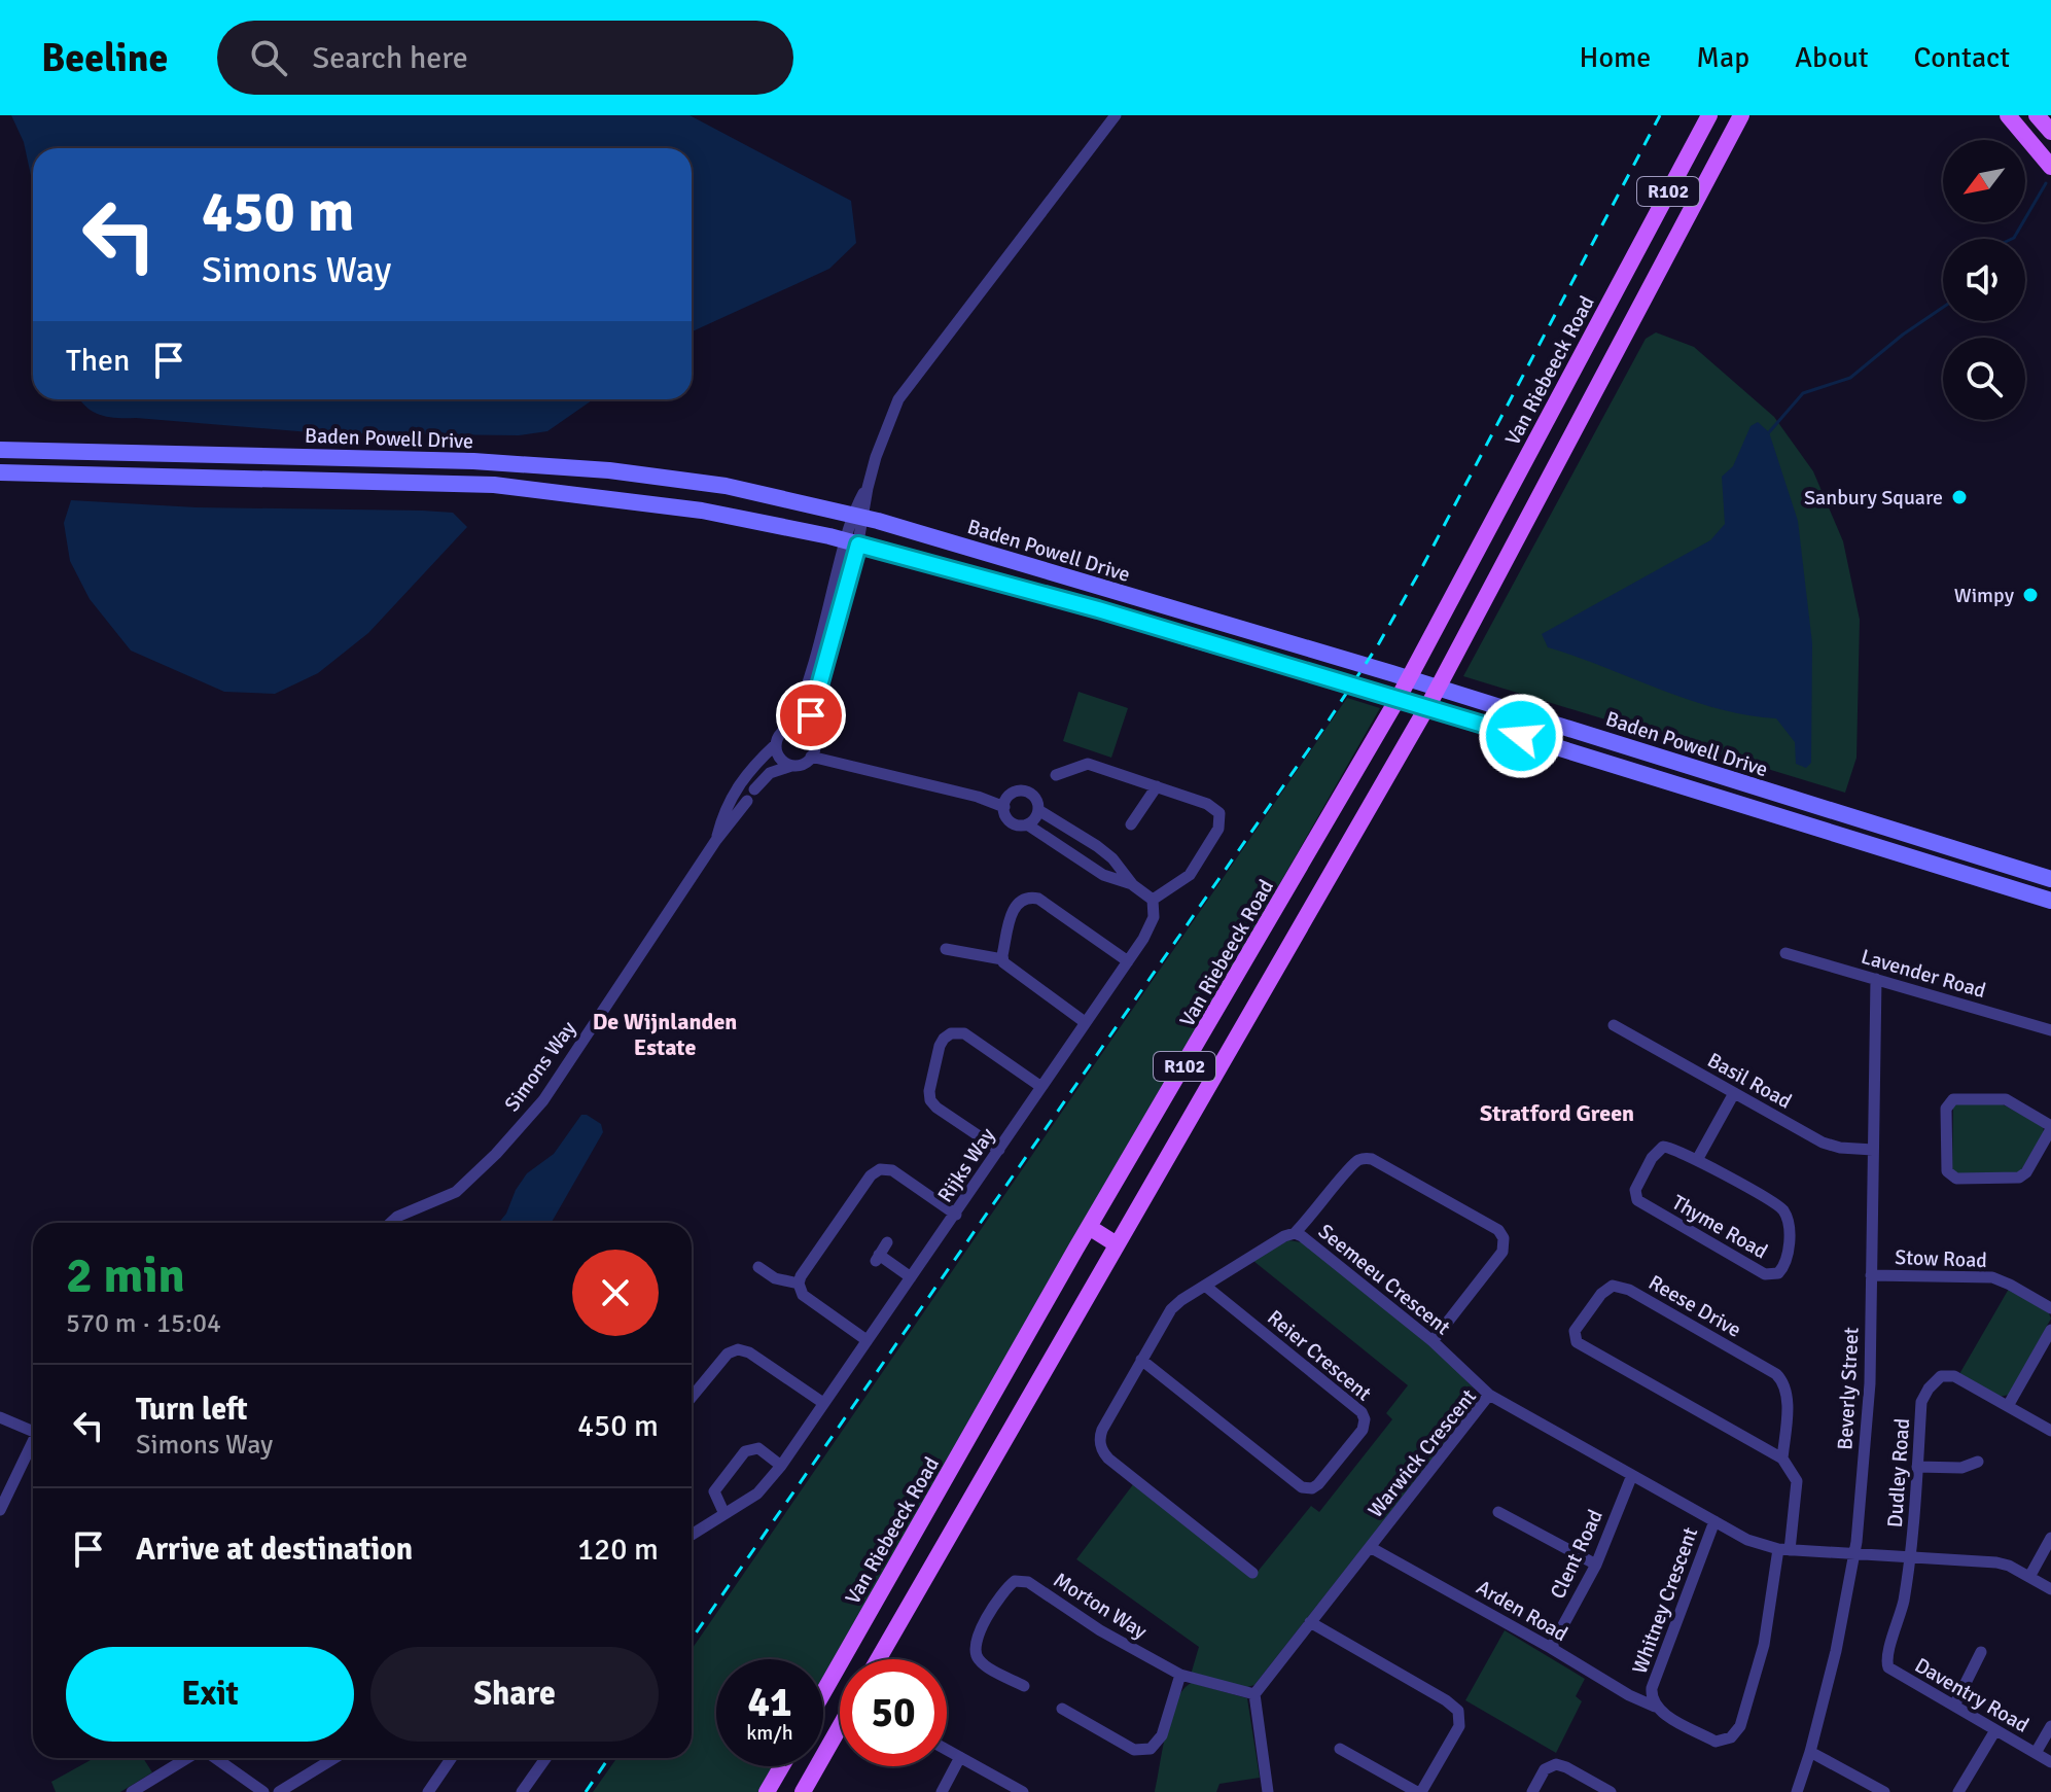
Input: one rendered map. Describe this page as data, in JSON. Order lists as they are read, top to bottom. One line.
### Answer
{"streets":{"main road":["R102","Van Riebeeck Road","Baden Powell Drive"],"street":["Lavender Road","Simons Way","Basil Road","Rijks Way","Thyme Road","Stow Road","Seemeeu Crescent","Reese Drive","Reier Crescent","Beverly Street","Warwick Crescent","Dudley Road","Clent Road","Whitney Crescent","Morton Way","Arden Road","Daventry Road"]},"crossings":[["Lavender Road","Beverly Street"],["Basil Road","Beverly Street"],["Stow Road","Beverly Street"],["Seemeeu Crescent","Reier Crescent"],["Seemeeu Crescent","Warwick Crescent"],["Reese Drive","Warwick Crescent"],["Reese Drive","Whitney Crescent"],["Beverly Street","Warwick Crescent"],["Warwick Crescent","Dudley Road"],["Warwick Crescent","Clent Road"],["Warwick Crescent","Whitney Crescent"],["Warwick Crescent","Morton Way"],["Warwick Crescent","Arden Road"],["Warwick Crescent","Daventry Road"],["Dudley Road","Daventry Road"],["Clent Road","Arden Road"],["Whitney Crescent","Arden Road"]],"districts":["De Wijnlanden Estate","Stratford Green"],"places":["Sanbury Square","Wimpy"],"north":"bottom left","page":{"header":"Beeline","search":"Search here","nav":["Home","Map","About","Contact"],"turn":["450 m","Simons Way"],"then":"Then","heading":["2 min","570 m · 15:04"],"list":[{"name":"Turn left","note":"Simons Way","value":"450 m"},{"name":"Arrive at destination","value":"120 m"}],"buttons":["Exit","Share"],"speed":"41 km/h","limit":"50"}}
